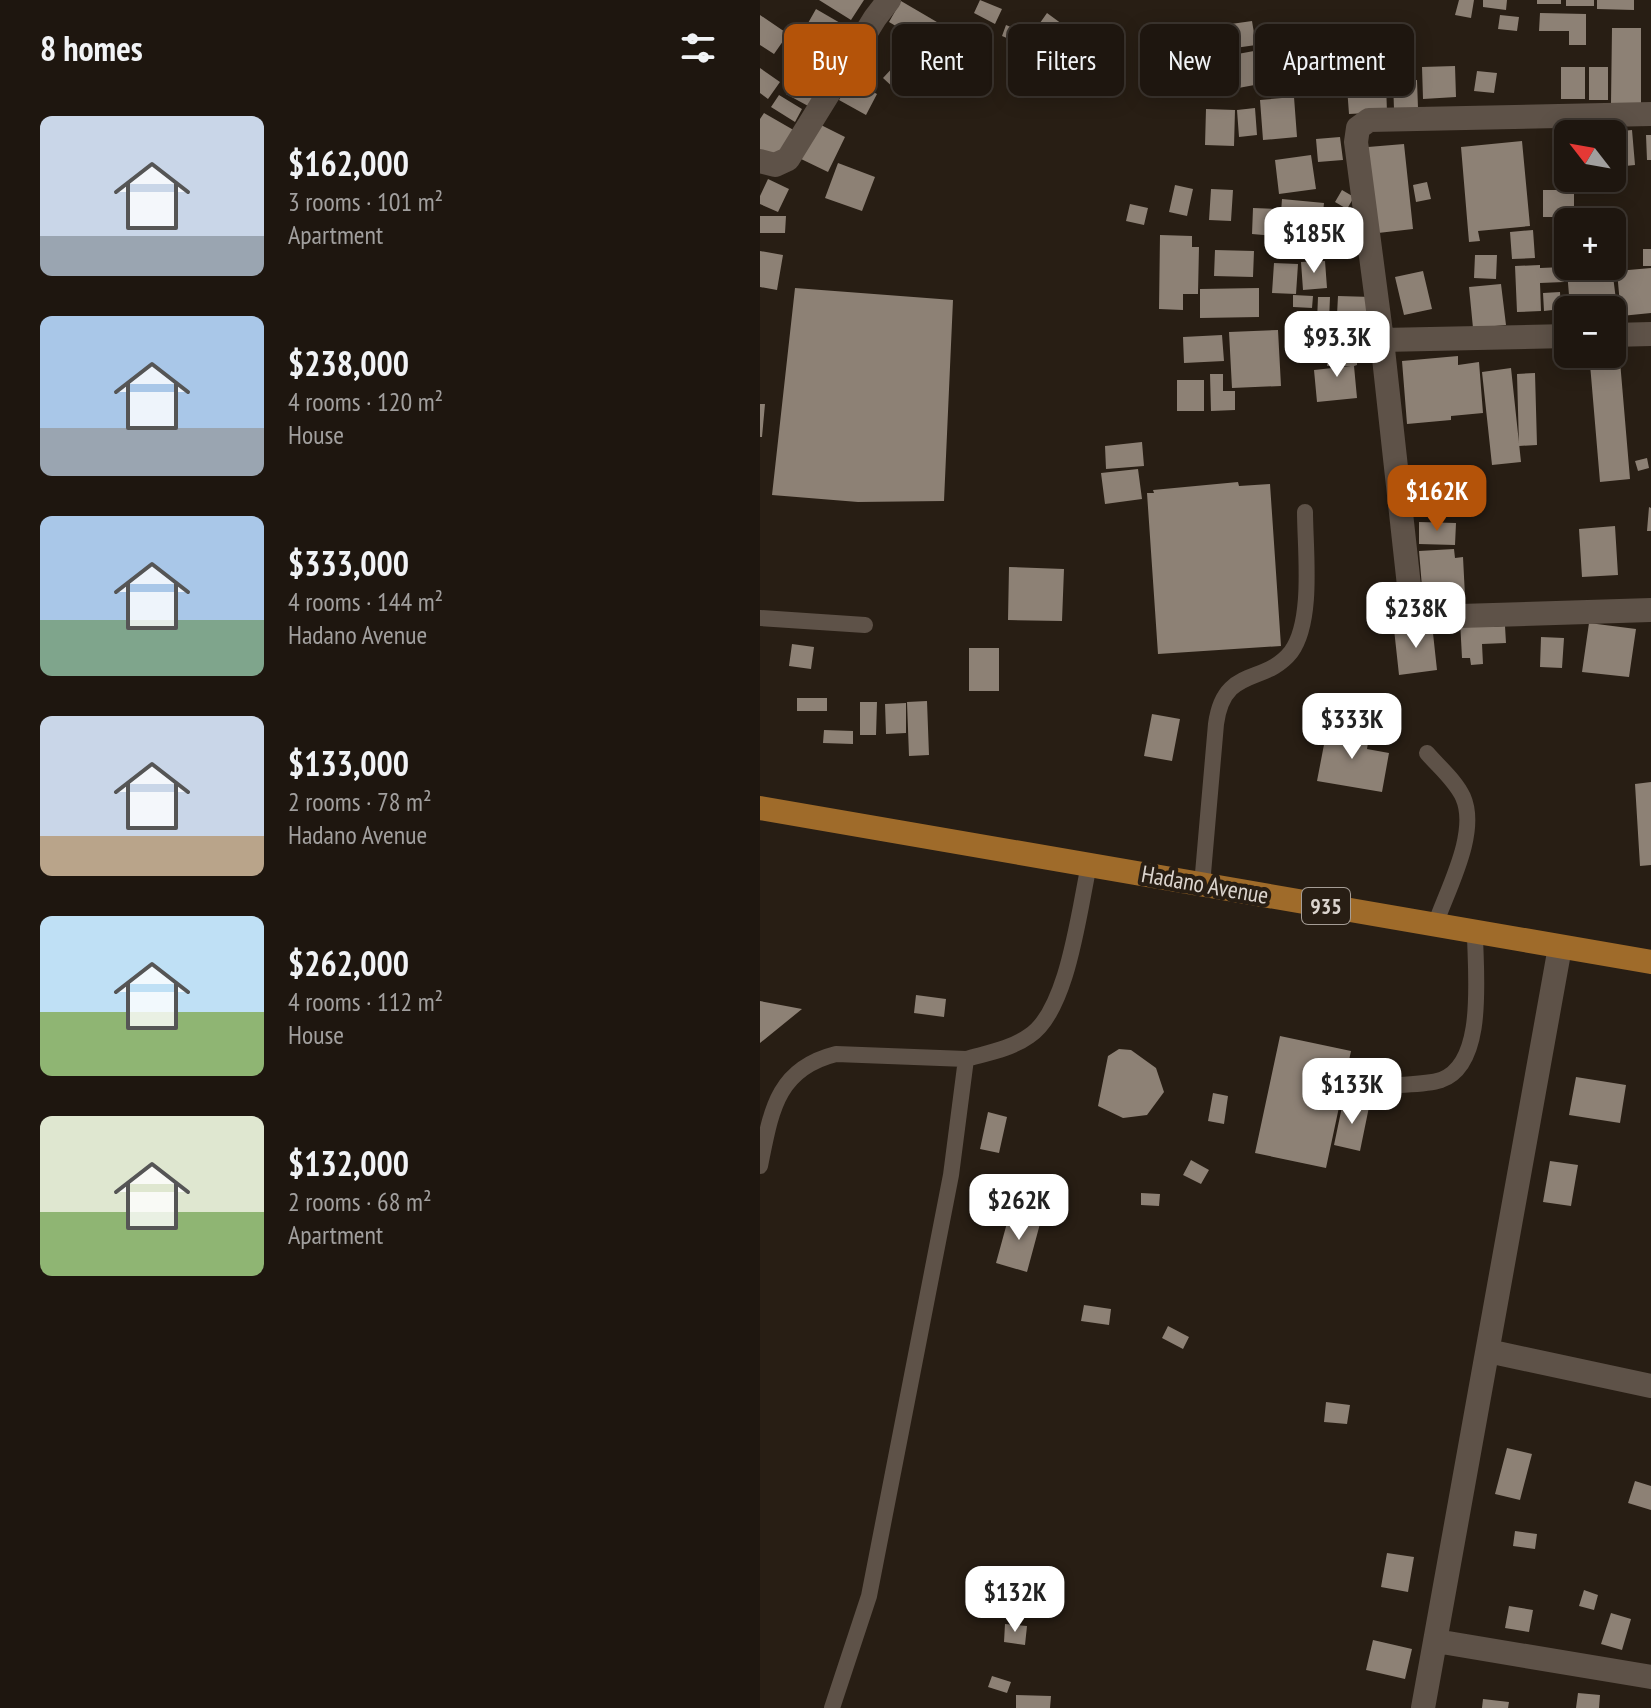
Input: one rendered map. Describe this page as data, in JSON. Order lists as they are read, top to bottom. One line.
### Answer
{"streets":{"main road":["Hadano Avenue","935"]},"north":"top left","page":{"heading":"8 homes","chip":["Buy","Rent","Filters","New","Apartment"],"list":[{"name":"$162,000","note":"3 rooms · 101 m² · Apartment"},{"name":"$238,000","note":"4 rooms · 120 m² · House"},{"name":"$333,000","note":"4 rooms · 144 m² · Hadano Avenue"},{"name":"$133,000","note":"2 rooms · 78 m² · Hadano Avenue"},{"name":"$262,000","note":"4 rooms · 112 m² · House"},{"name":"$132,000","note":"2 rooms · 68 m² · Apartment"}],"map_buttons":["+","−"],"price":["$185K","$93.3K","$162K","$238K","$333K","$133K","$262K","$132K"]}}
